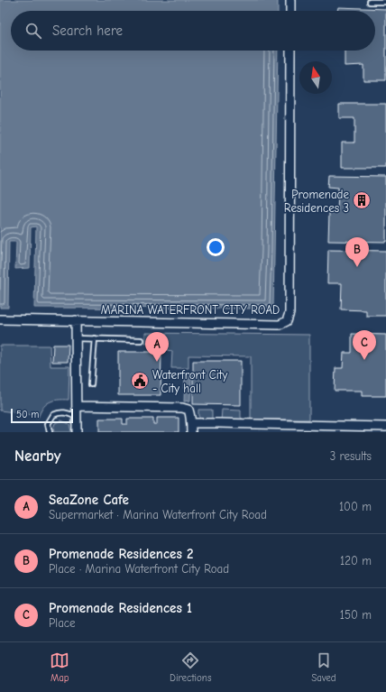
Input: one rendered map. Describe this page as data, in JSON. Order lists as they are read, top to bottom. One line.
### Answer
{"streets":{"street":["MARINA WATERFRONT CITY ROAD"]},"places":{"building":["Promenade Residences 3"],"public building":["Waterfront City - City hall"]},"scale_bar":"50 m","north":"top","page":{"search":"Search here","pins":["B","C","A"],"scale":"50 m","heading":["Nearby","3 results"],"list":[{"mark":"A","name":"SeaZone Cafe","note":"Supermarket · Marina Waterfront City Road","value":"100 m"},{"mark":"B","name":"Promenade Residences 2","note":"Place · Marina Waterfront City Road","value":"120 m"},{"mark":"C","name":"Promenade Residences 1","note":"Place","value":"150 m"}],"nav":["Map","Directions","Saved"]}}
